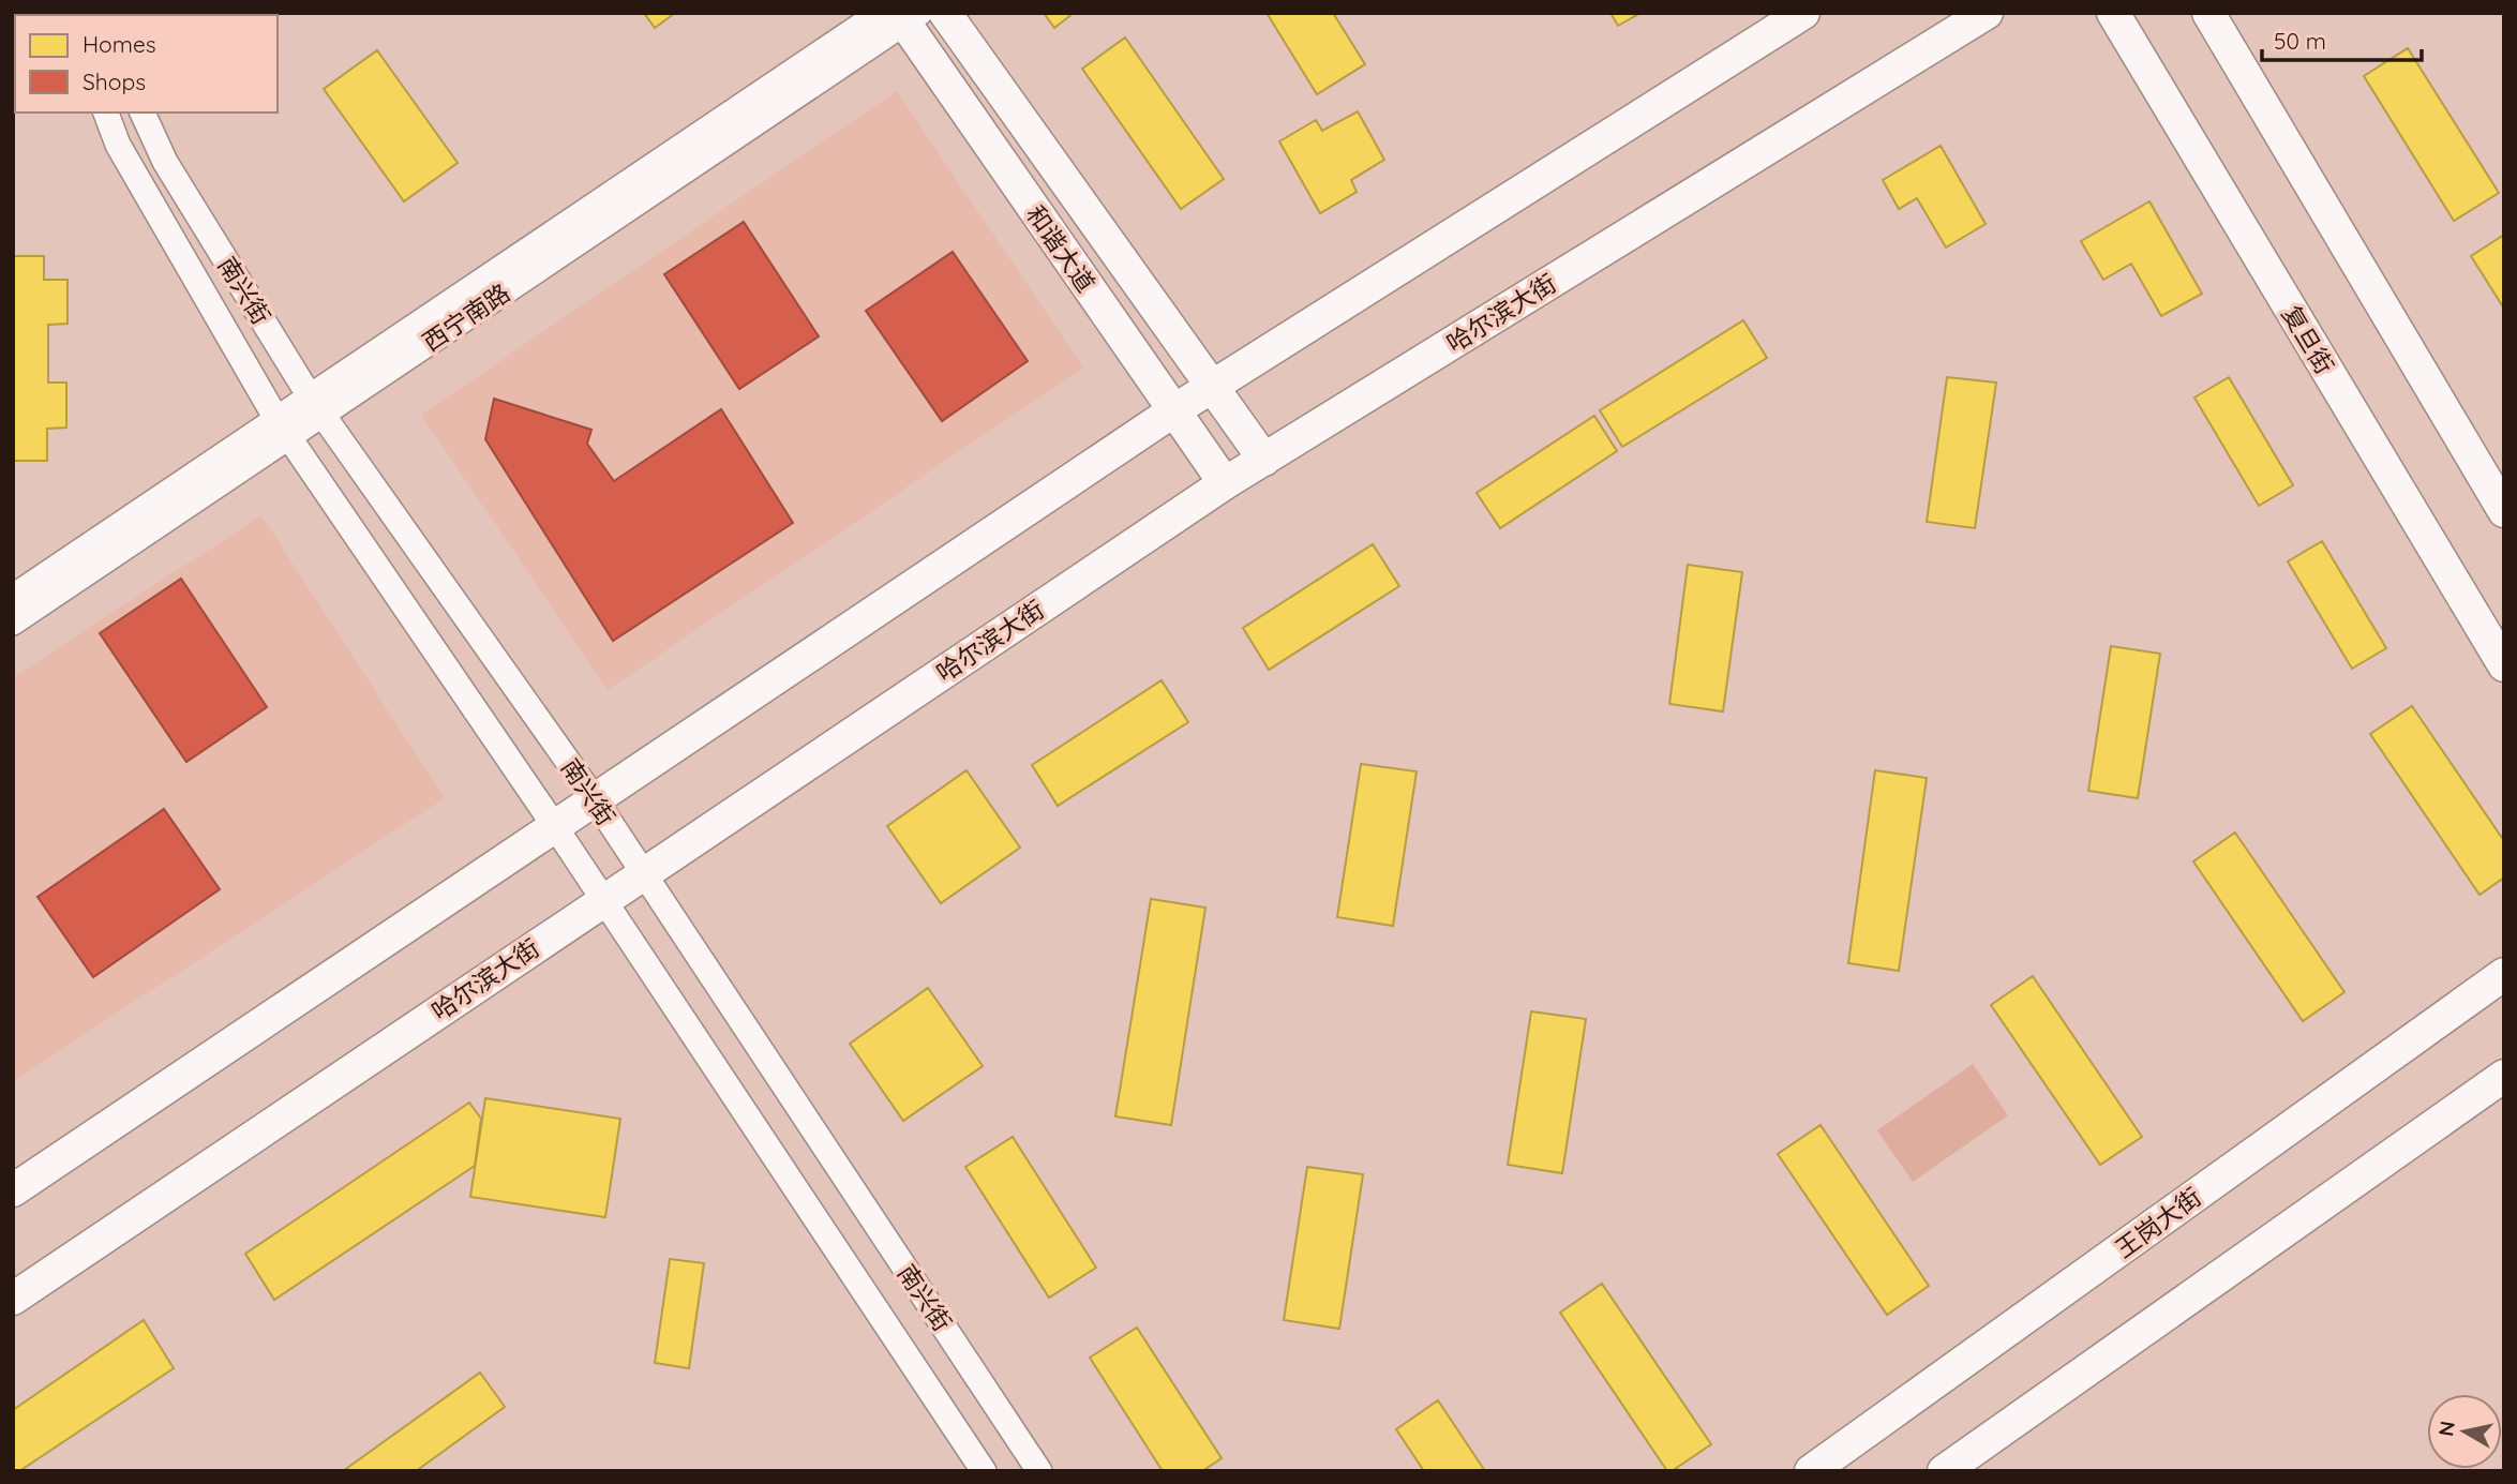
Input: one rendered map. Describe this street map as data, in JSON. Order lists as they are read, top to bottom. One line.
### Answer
{"streets":{"main road":["和谐大道","哈尔滨大街","复旦街","王岗大街"],"street":["南兴街","西宁南路"]},"crossings":[["和谐大道","哈尔滨大街"],["和谐大道","西宁南路"],["南兴街","哈尔滨大街"],["南兴街","西宁南路"]],"legend":["Homes","Shops"],"scale_bar":"50 m","north":"left"}
